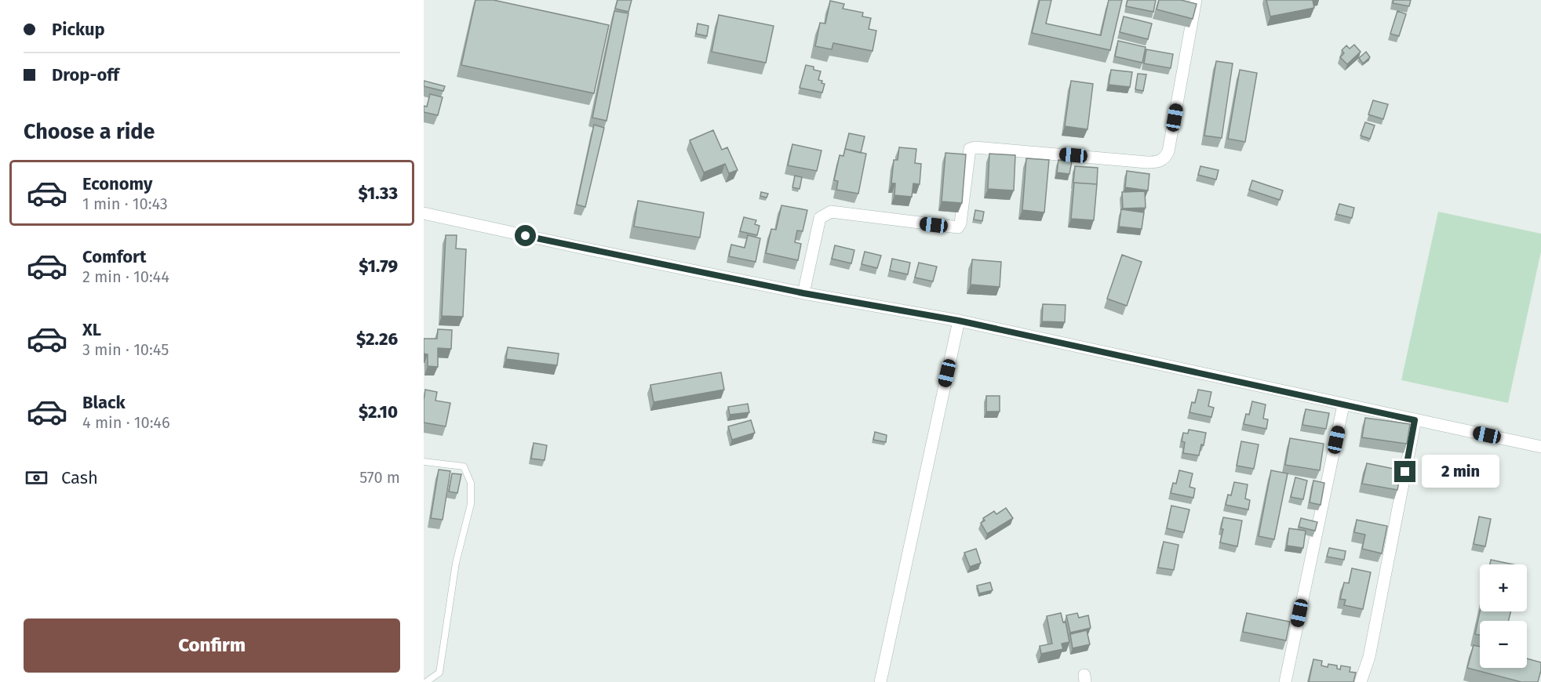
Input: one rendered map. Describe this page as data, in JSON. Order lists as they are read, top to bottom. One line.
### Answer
{"page":{"banner":["Pickup","Drop-off"],"heading":"Choose a ride","list":[{"name":"Economy","note":"1 min · 10:43","value":"$1.33"},{"name":"Comfort","note":"2 min · 10:44","value":"$1.79"},{"name":"XL","note":"3 min · 10:45","value":"$2.26"},{"name":"Black","note":"4 min · 10:46","value":"$2.10"}],"pay":["Cash","570 m"],"bubble":"2 min","map_buttons":["+","−"],"buttons":"Confirm"}}
